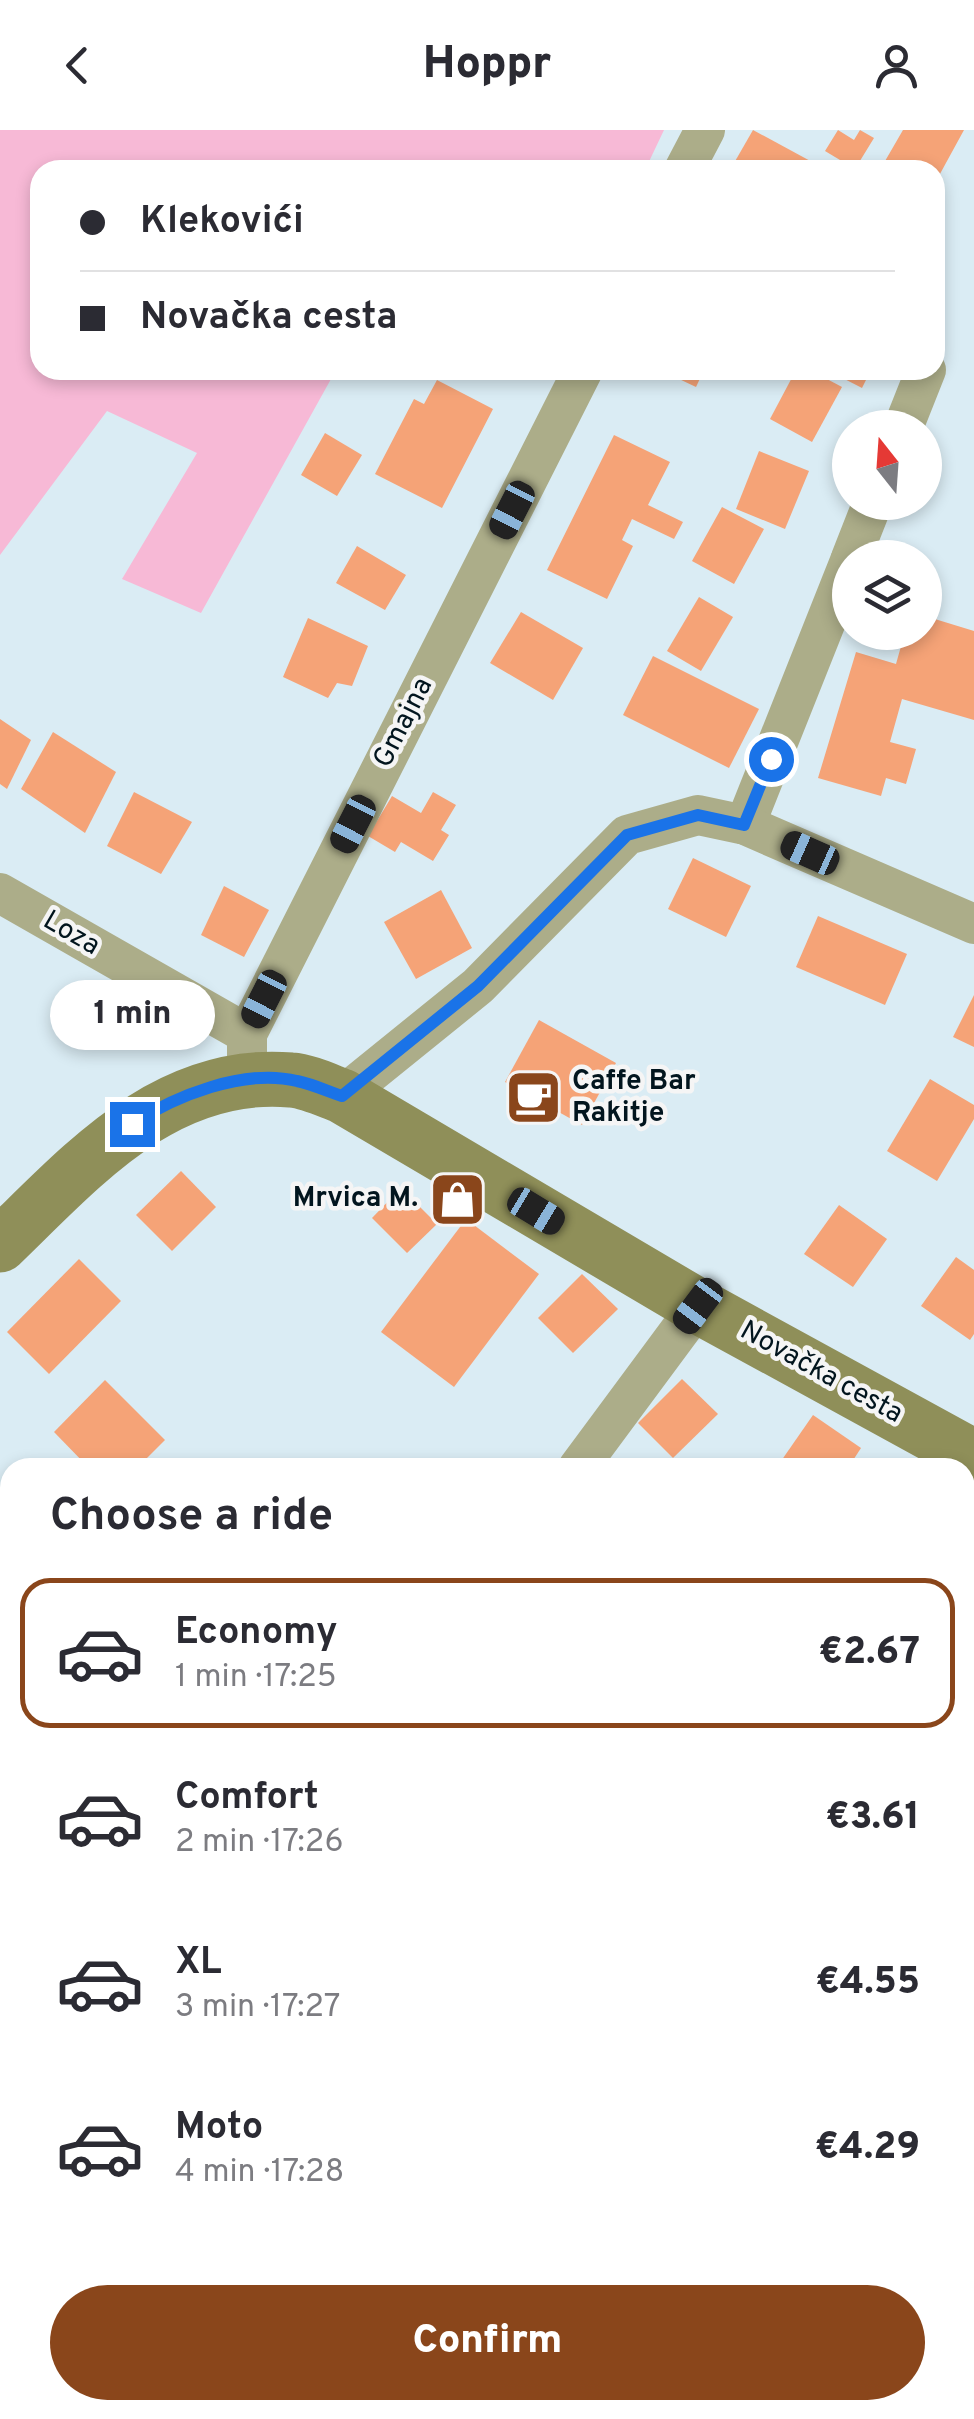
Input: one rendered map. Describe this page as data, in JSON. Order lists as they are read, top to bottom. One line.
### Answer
{"streets":{"street":["Gmajna","Loza","Novačka cesta"]},"crossings":[["Gmajna","Loza"],["Gmajna","Novačka cesta"],["Loza","Novačka cesta"]],"places":{"cafe":["Caffe Bar Rakitje"],"shop":["Mrvica M."]},"north":"top","page":{"header":"Hoppr","banner":["Klekovići","Novačka cesta"],"bubble":"1 min","heading":"Choose a ride","list":[{"name":"Economy","note":"1 min · 17:25","value":"€2.67"},{"name":"Comfort","note":"2 min · 17:26","value":"€3.61"},{"name":"XL","note":"3 min · 17:27","value":"€4.55"},{"name":"Moto","note":"4 min · 17:28","value":"€4.29"}],"buttons":"Confirm"}}
